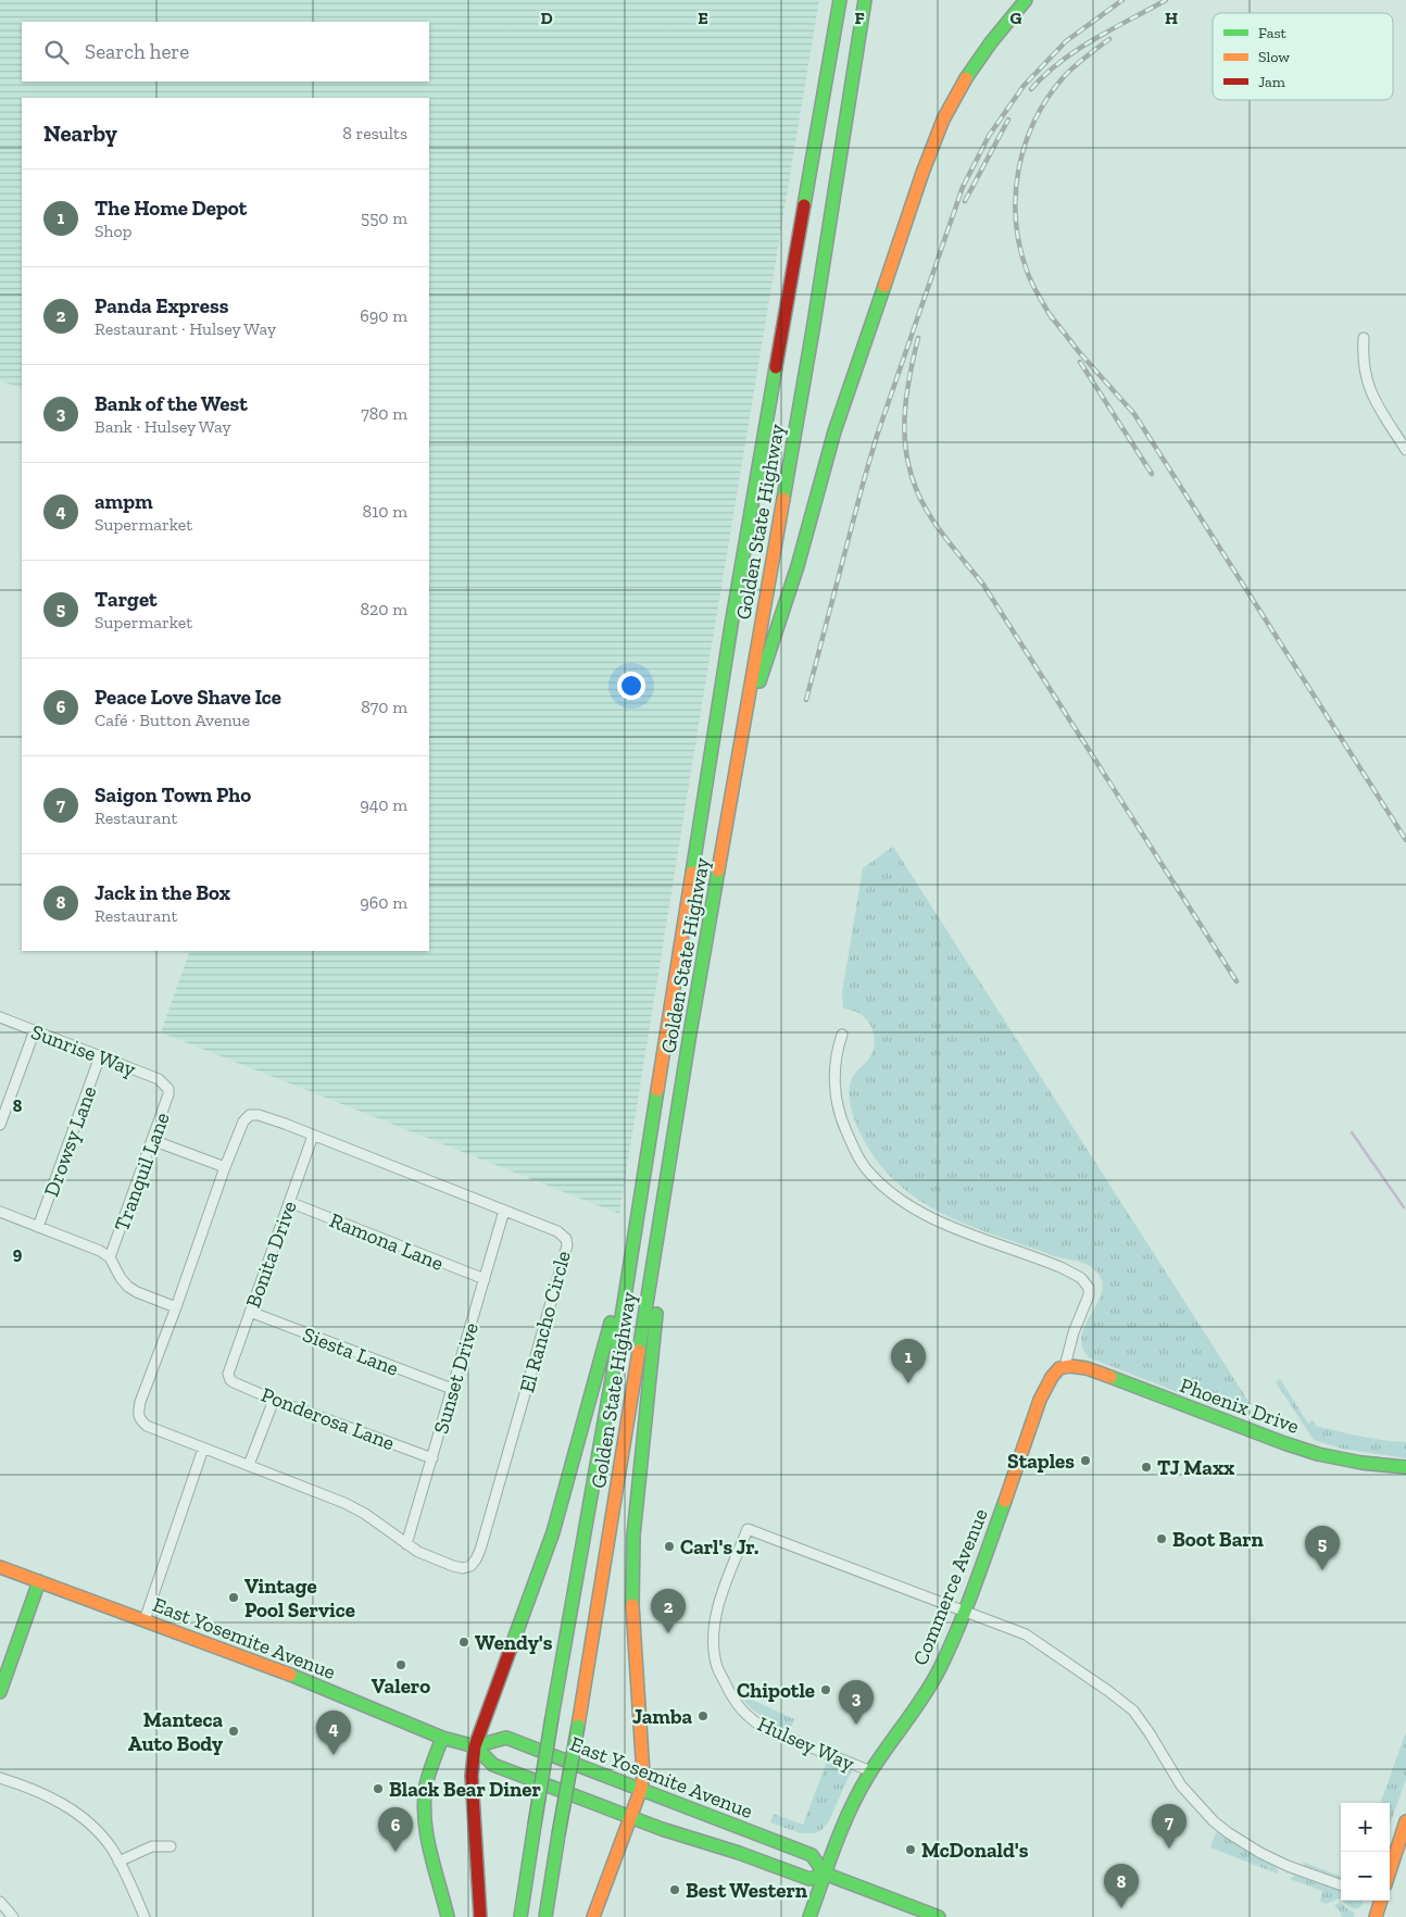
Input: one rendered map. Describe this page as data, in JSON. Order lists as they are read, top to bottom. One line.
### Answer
{"streets":{"main road":["Golden State Highway","Phoenix Drive","Commerce Avenue","East Yosemite Avenue"],"street":["Sunrise Way","Drowsy Lane","Tranquil Lane","Ramona Lane","Bonita Drive","El Rancho Circle","Siesta Lane","Sunset Drive","Ponderosa Lane","Hulsey Way"]},"crossings":[["Sunrise Way","Drowsy Lane"],["Sunrise Way","Tranquil Lane"],["Ramona Lane","Bonita Drive"],["Ramona Lane","Sunset Drive"],["Bonita Drive","El Rancho Circle"],["Bonita Drive","Siesta Lane"],["Bonita Drive","Ponderosa Lane"],["El Rancho Circle","Sunset Drive"],["Siesta Lane","Sunset Drive"],["Sunset Drive","Ponderosa Lane"],["Phoenix Drive","Commerce Avenue"],["Commerce Avenue","East Yosemite Avenue"],["Commerce Avenue","Hulsey Way"]],"places":["Staples","TJ Maxx","Boot Barn","Carl's Jr.","Vintage Pool Service","Wendy's","Valero","Chipotle","Jamba","Manteca Auto Body","Black Bear Diner","McDonald's","Best Western"],"legend":["Fast","Slow","Jam"],"page":{"search":"Search here","heading":["Nearby","8 results"],"list":[{"mark":"1","name":"The Home Depot","note":"Shop","value":"550 m"},{"mark":"2","name":"Panda Express","note":"Restaurant · Hulsey Way","value":"690 m"},{"mark":"3","name":"Bank of the West","note":"Bank · Hulsey Way","value":"780 m"},{"mark":"4","name":"ampm","note":"Supermarket","value":"810 m"},{"mark":"5","name":"Target","note":"Supermarket","value":"820 m"},{"mark":"6","name":"Peace Love Shave Ice","note":"Café · Button Avenue","value":"870 m"},{"mark":"7","name":"Saigon Town Pho","note":"Restaurant","value":"940 m"},{"mark":"8","name":"Jack in the Box","note":"Restaurant","value":"960 m"}],"pins":["1","5","2","3","4","7","6","8"],"map_buttons":["+","−"]},"grid":{"columns":["D","E","F","G","H"],"rows":["8","9"]}}
